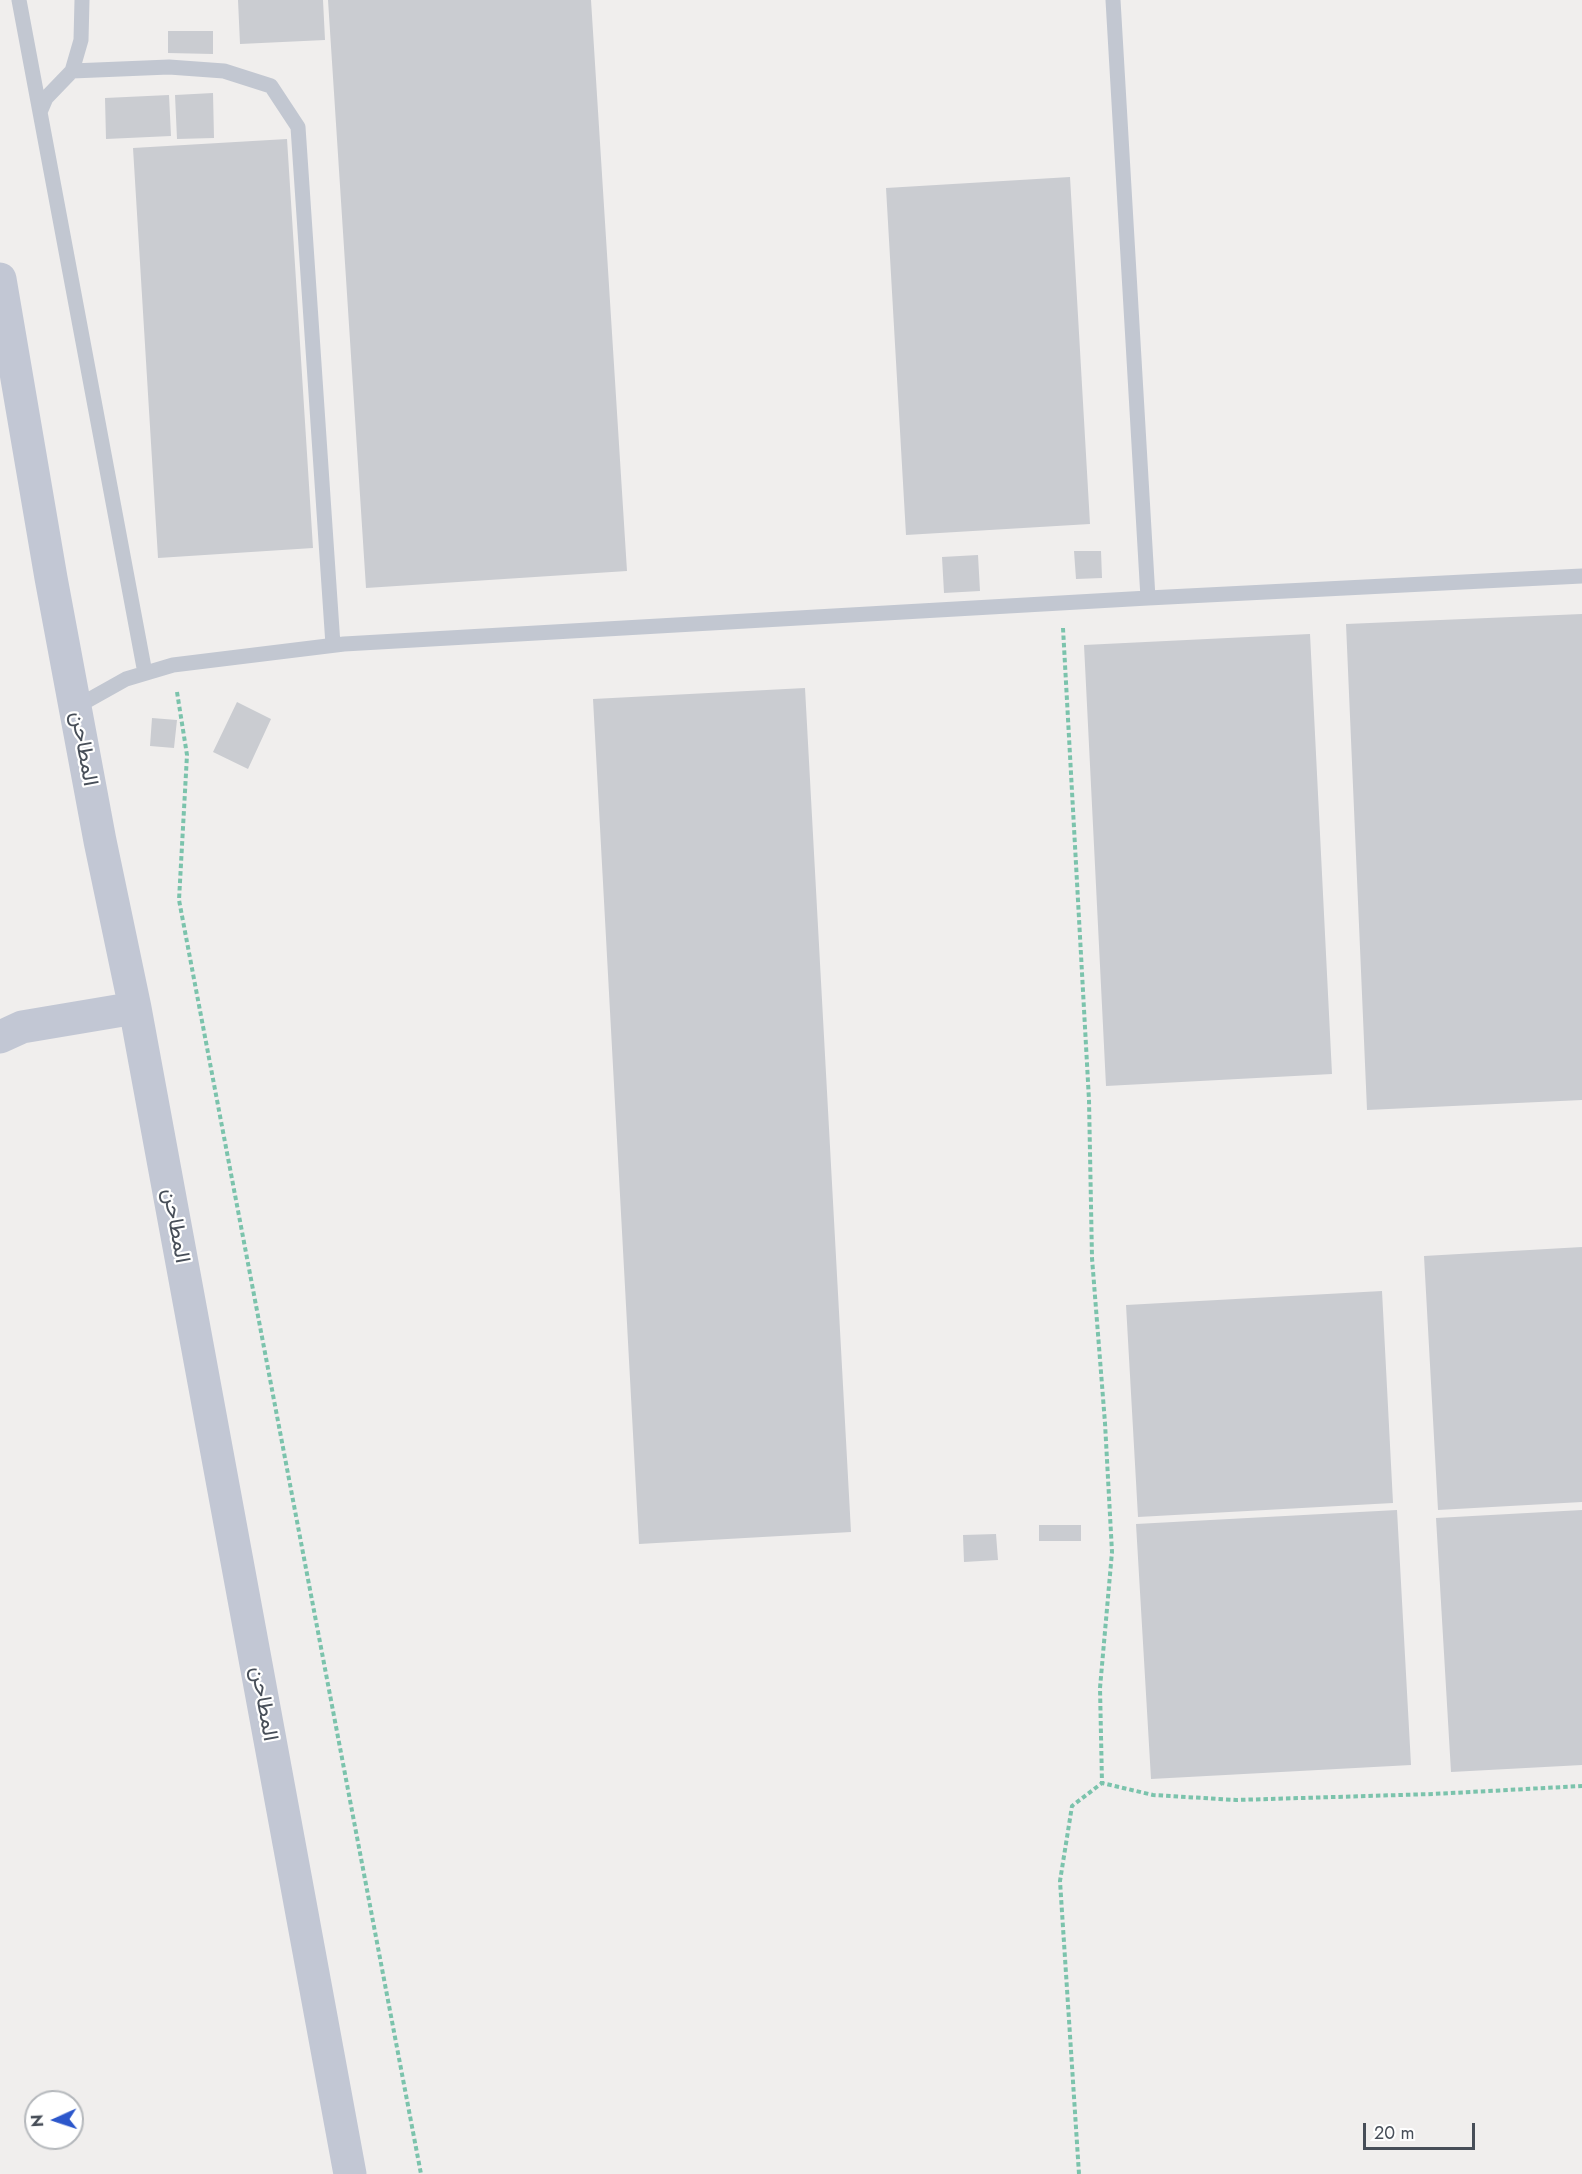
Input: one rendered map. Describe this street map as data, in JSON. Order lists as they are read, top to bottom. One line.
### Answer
{"streets":{"main road":["المطاحن"]},"scale_bar":"20 m","north":"left"}
